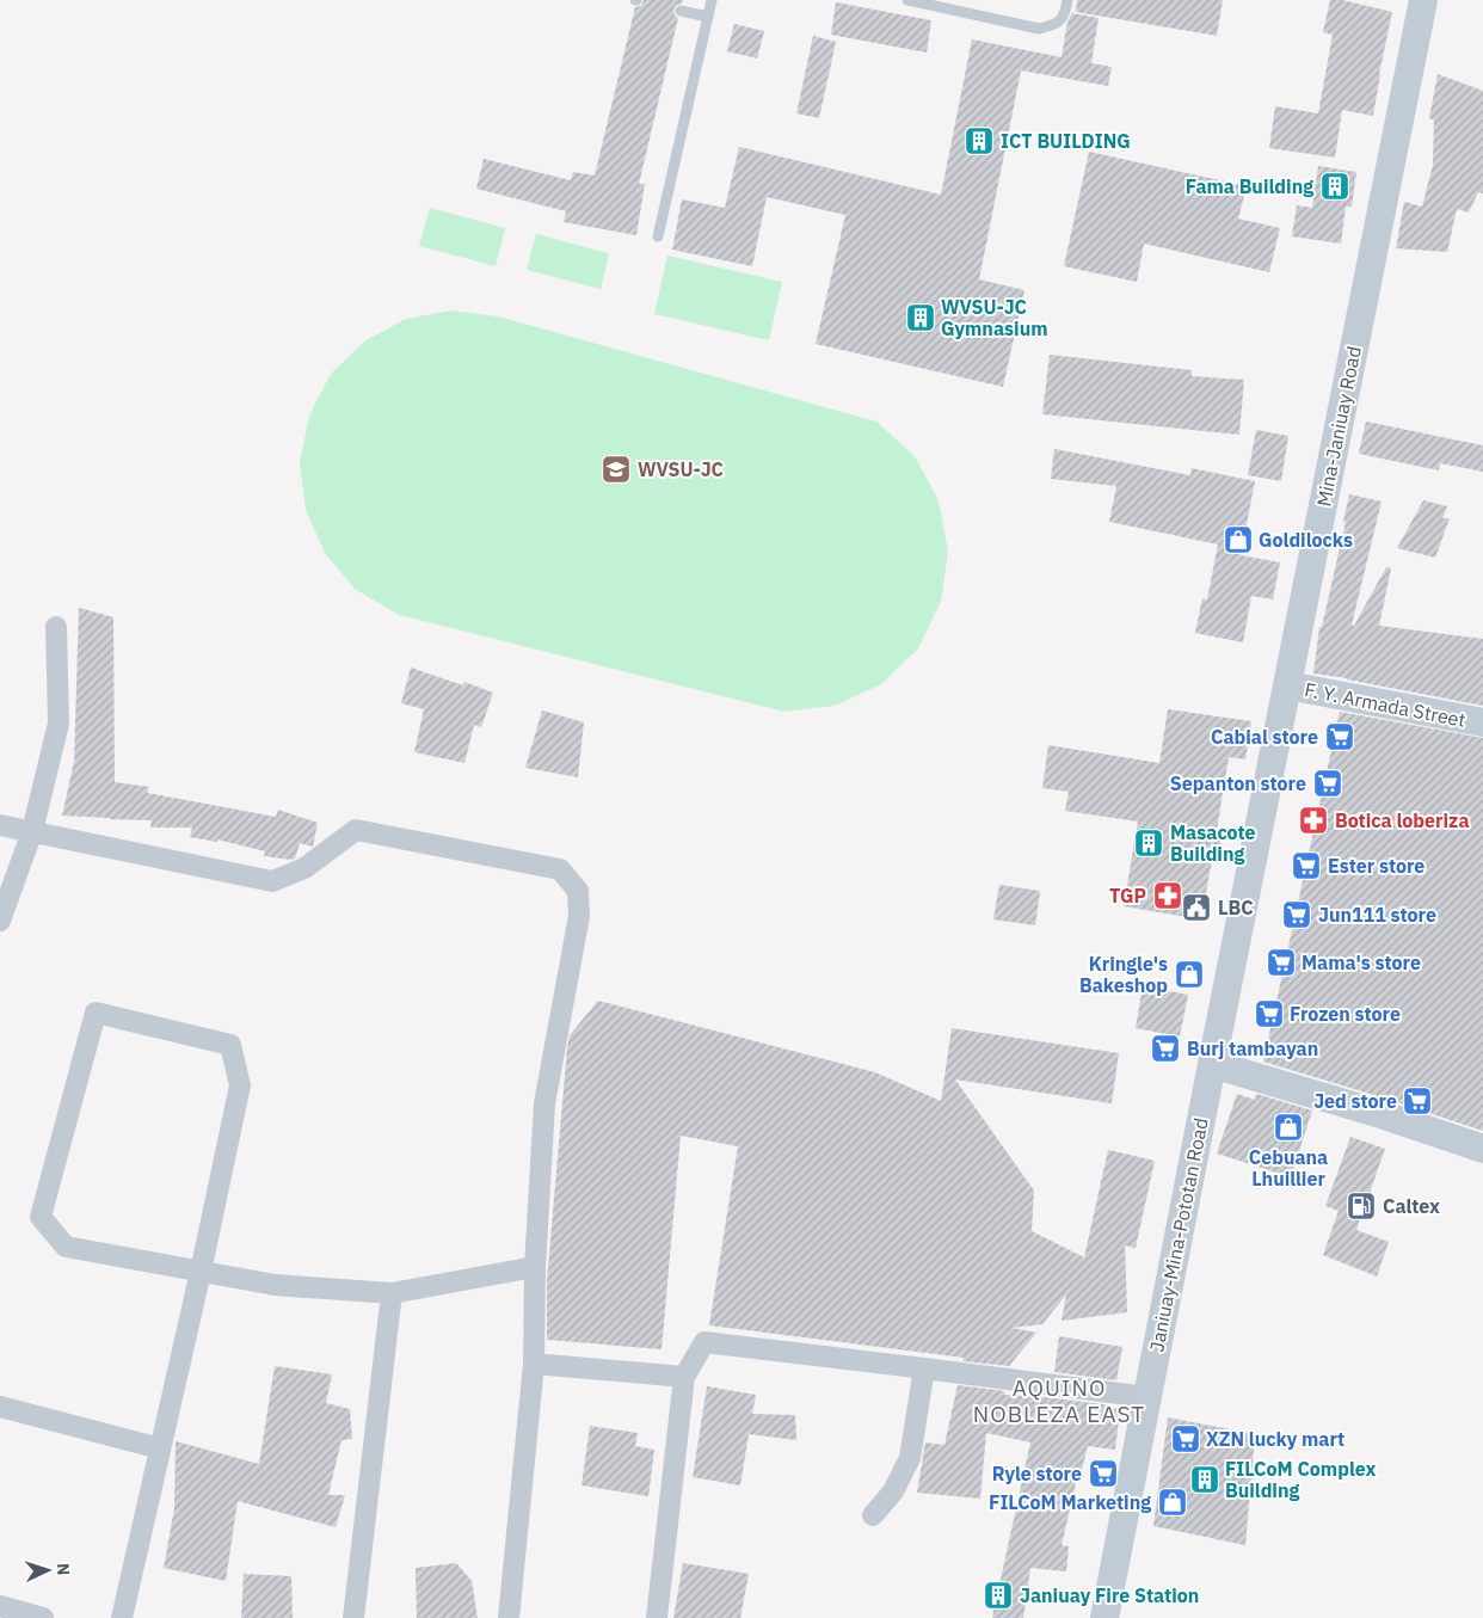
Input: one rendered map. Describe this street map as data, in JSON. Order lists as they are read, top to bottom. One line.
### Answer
{"streets":{"main road":["Mina-Janiuay Road","F. Y. Armada Street","Janiuay-Mina-Pototan Road"]},"crossings":[["Mina-Janiuay Road","F. Y. Armada Street"],["Mina-Janiuay Road","Janiuay-Mina-Pototan Road"]],"districts":["AQUINO NOBLEZA EAST"],"places":{"building":["ICT BUILDING","Fama Building","WVSU-JC Gymnasium","Masacote Building","FILCoM Complex Building","Janiuay Fire Station"],"school or university":["WVSU-JC"],"shop":["Goldilocks","Kringle's Bakeshop","Cebuana Lhuillier","FILCoM Marketing"],"supermarket":["Cabial store","Sepanton store","Ester store","Jun111 store","Mama's store","Frozen store","Burj tambayan","Jed store","XZN lucky mart","Ryle store"],"pharmacy":["Botica loberiza","TGP"],"public building":["LBC"],"fuel station":["Caltex"]},"north":"right"}
